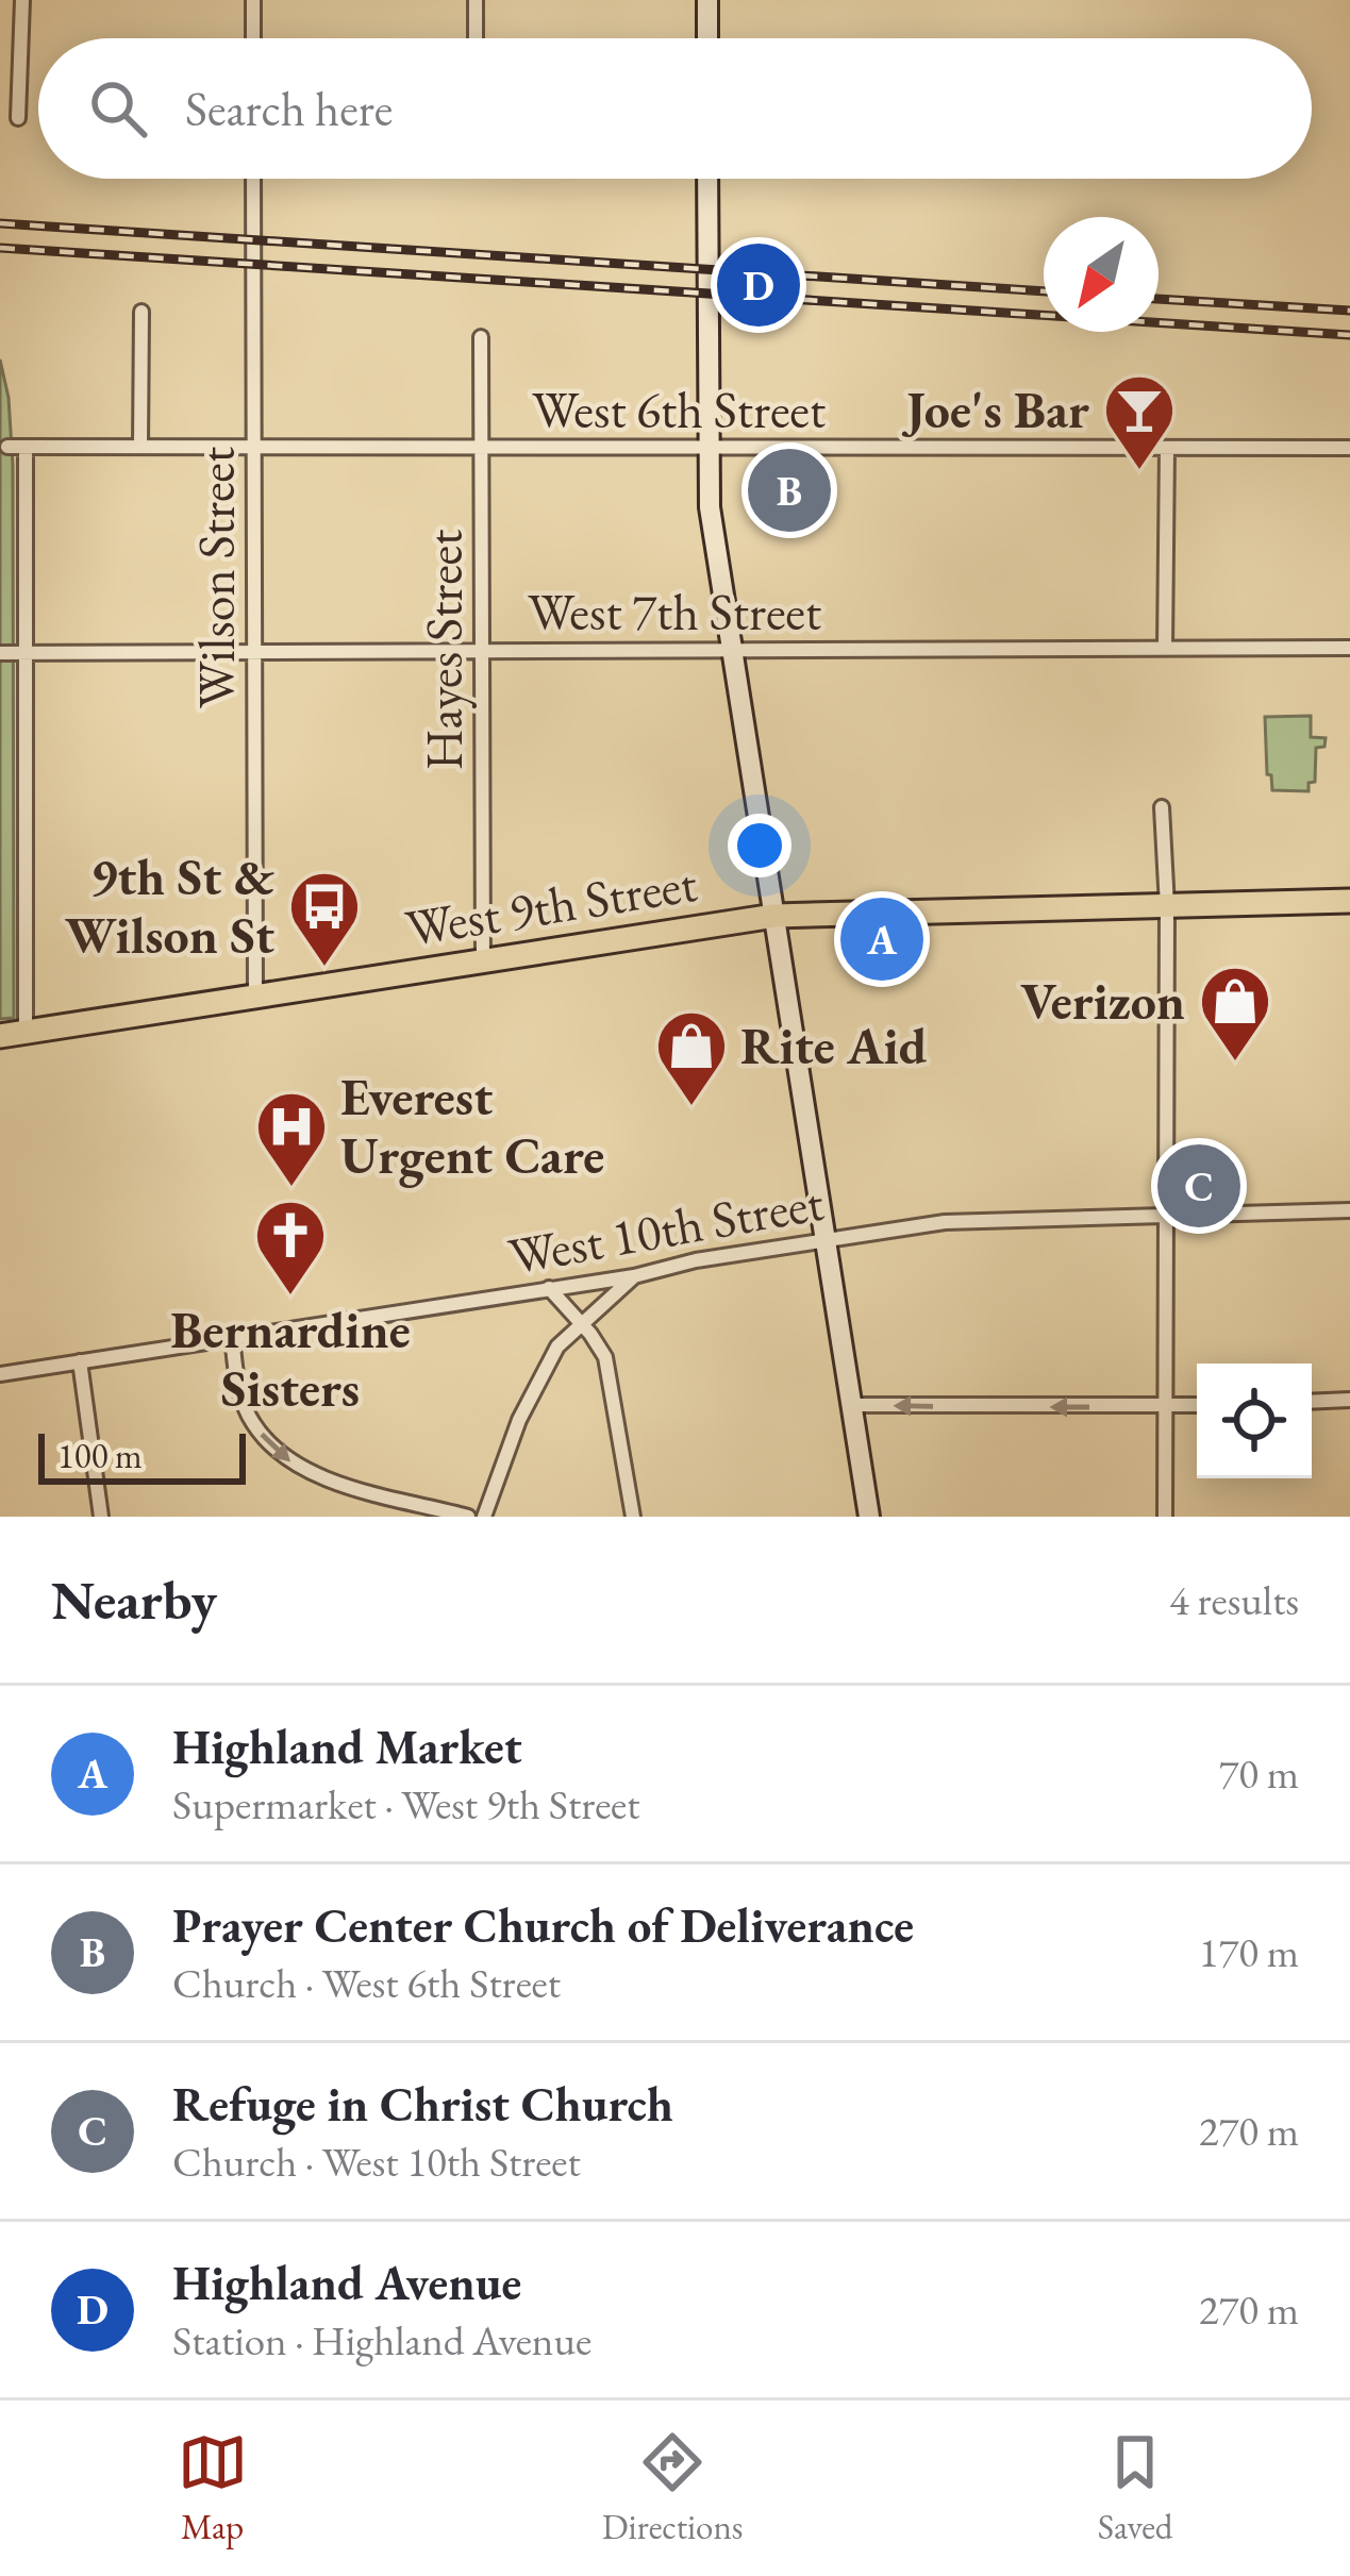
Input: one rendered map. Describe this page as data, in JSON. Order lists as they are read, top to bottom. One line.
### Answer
{"streets":{"main road":["West 9th Street"],"street":["West 6th Street","Wilson Street","West 7th Street","Hayes Street","West 10th Street"]},"crossings":[["West 6th Street","Wilson Street"],["West 6th Street","Hayes Street"],["Wilson Street","West 7th Street"],["Wilson Street","West 9th Street"],["West 7th Street","Hayes Street"],["Hayes Street","West 9th Street"]],"places":{"bar":["Joe's Bar"],"bus stop":["9th St & Wilson St"],"shop":["Verizon","Rite Aid"],"hospital":["Everest Urgent Care"],"church":["Bernardine Sisters"]},"scale_bar":"100 m","north":"bottom left","page":{"search":"Search here","pins":["D","B","A","C"],"scale":"100 m","heading":["Nearby","4 results"],"list":[{"mark":"A","name":"Highland Market","note":"Supermarket · West 9th Street","value":"70 m"},{"mark":"B","name":"Prayer Center Church of Deliverance","note":"Church · West 6th Street","value":"170 m"},{"mark":"C","name":"Refuge in Christ Church","note":"Church · West 10th Street","value":"270 m"},{"mark":"D","name":"Highland Avenue","note":"Station · Highland Avenue","value":"270 m"}],"nav":["Map","Directions","Saved"]}}
